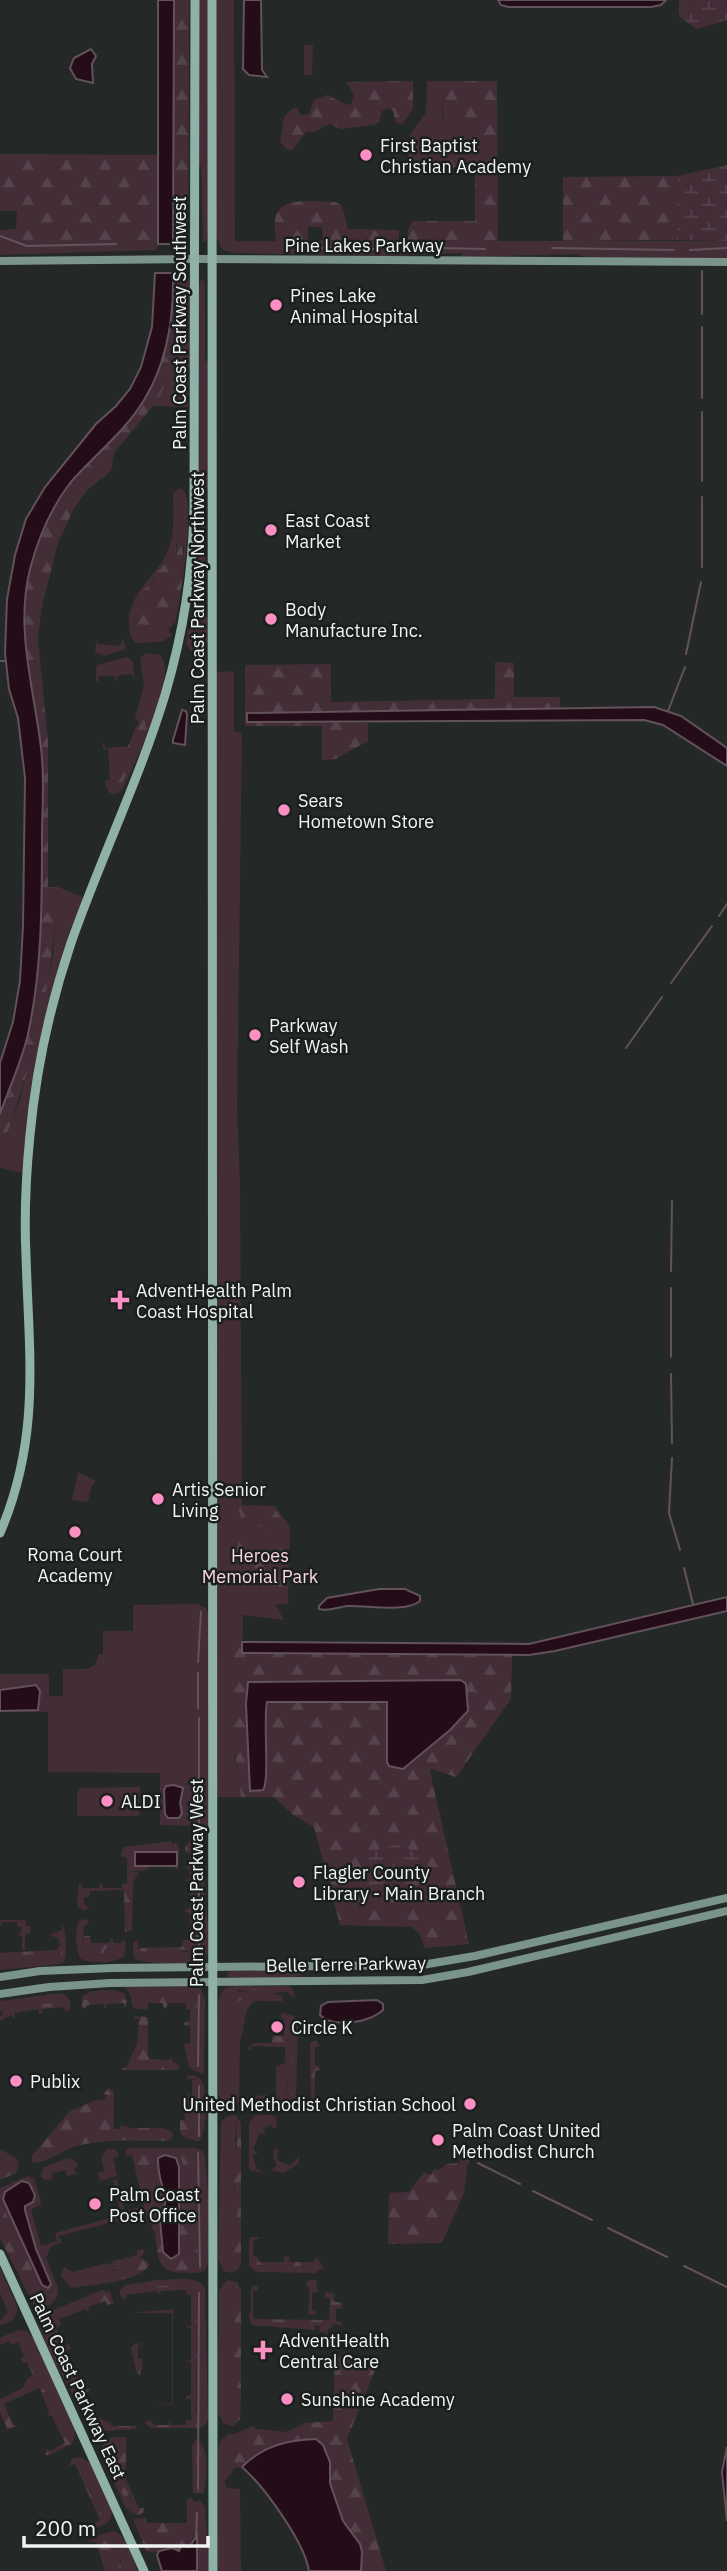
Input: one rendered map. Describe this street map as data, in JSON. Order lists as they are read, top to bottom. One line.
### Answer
{"streets":{"main road":["Pine Lakes Parkway","Palm Coast Parkway Southwest","Palm Coast Parkway Northwest","Palm Coast Parkway West","Belle Terre Parkway","Palm Coast Parkway East"]},"crossings":[["Pine Lakes Parkway","Palm Coast Parkway Southwest"],["Pine Lakes Parkway","Palm Coast Parkway Northwest"],["Palm Coast Parkway Northwest","Palm Coast Parkway West"],["Palm Coast Parkway West","Belle Terre Parkway"]],"parks":["Heroes Memorial Park"],"places":{"other":["First Baptist Christian Academy","Pines Lake Animal Hospital","East Coast Market","Body Manufacture Inc.","Sears Hometown Store","Parkway Self Wash","Artis Senior Living","Roma Court Academy","ALDI","Flagler County Library - Main Branch","Circle K","Publix","United Methodist Christian School","Palm Coast United Methodist Church","Palm Coast Post Office","Sunshine Academy"],"health":["AdventHealth Palm Coast Hospital","AdventHealth Central Care"]},"scale_bar":"200 m"}
